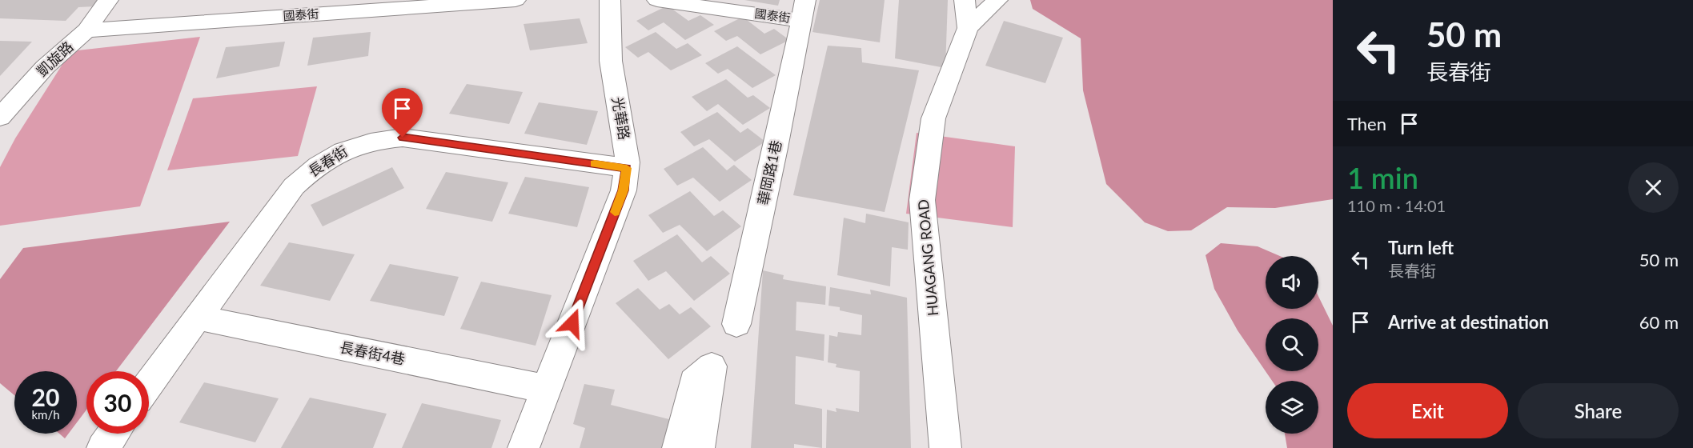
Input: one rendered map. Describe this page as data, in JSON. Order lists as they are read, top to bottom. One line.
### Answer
{"streets":{"street":["國泰街","凱旋路","光華路","長春街","華岡路1巷","HUAGANG ROAD","長春街4巷"]},"crossings":[["國泰街","凱旋路"],["國泰街","華岡路1巷"],["光華路","長春街"],["光華路","長春街4巷"],["長春街","長春街4巷"]],"page":{"turn":["50 m","長春街"],"then":"Then","heading":["1 min","110 m · 14:01"],"list":[{"name":"Turn left","note":"長春街","value":"50 m"},{"name":"Arrive at destination","value":"60 m"}],"speed":"20 km/h","limit":"30","buttons":["Exit","Share"]}}
